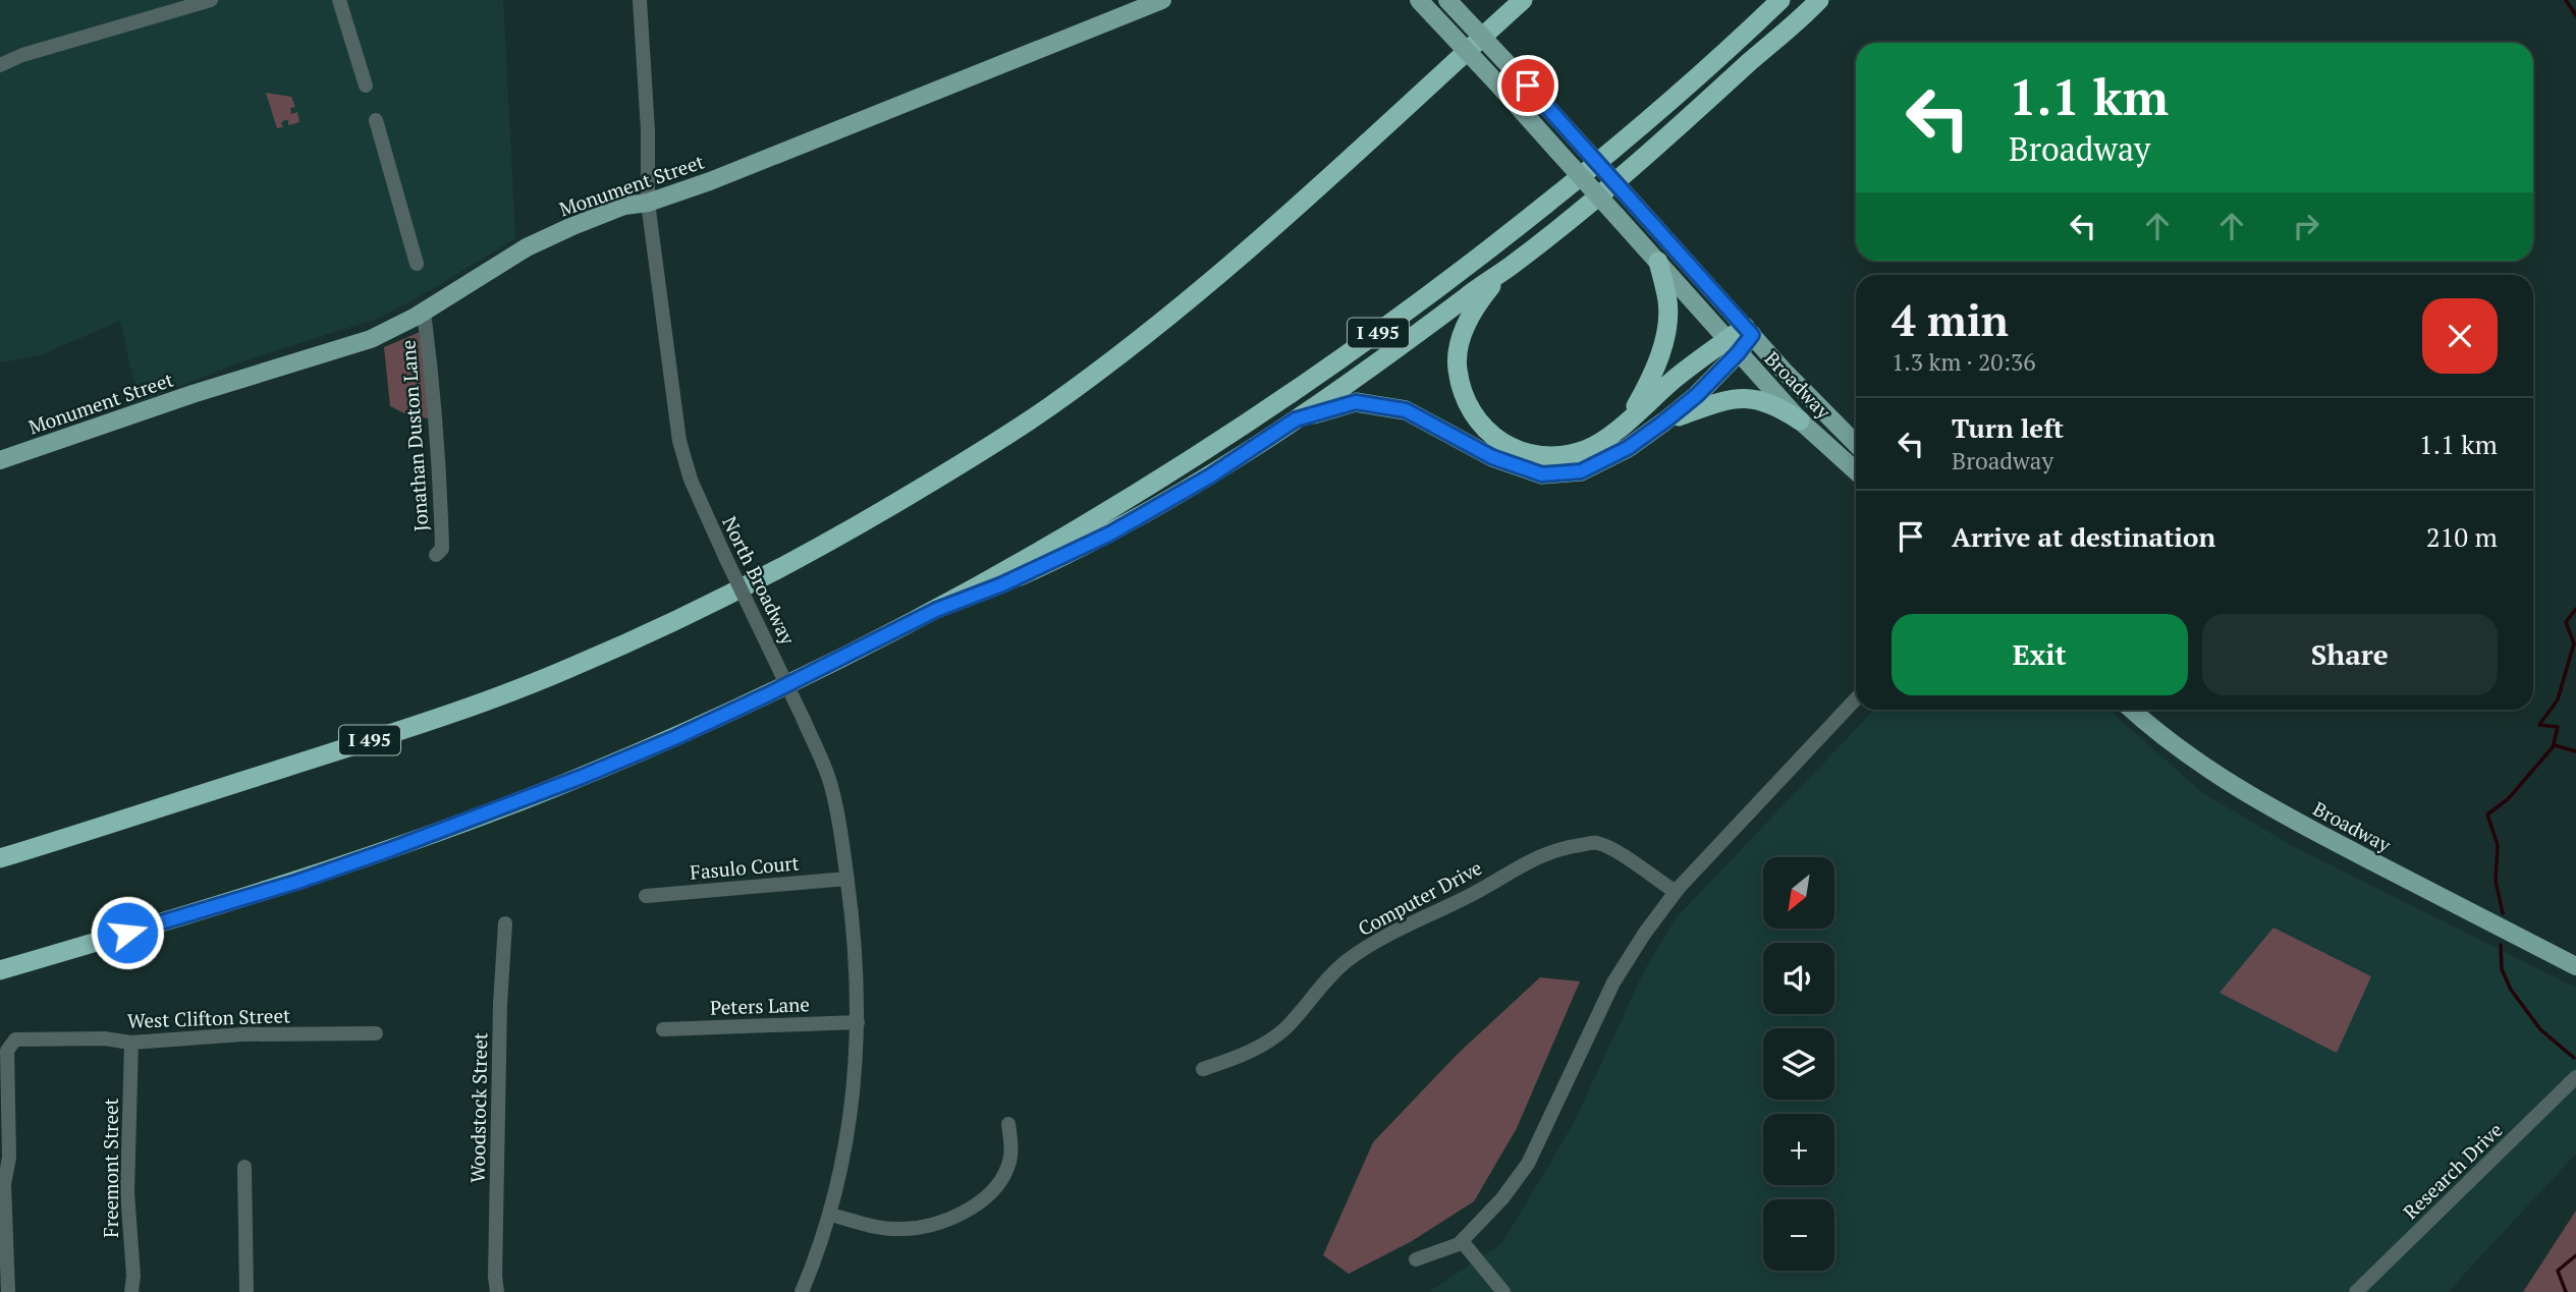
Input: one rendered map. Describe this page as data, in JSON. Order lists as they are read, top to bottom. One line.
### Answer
{"streets":{"highway":["I 495"],"main road":["Monument Street","Broadway"],"street":["Jonathan Duston Lane","North Broadway","Fasulo Court","Computer Drive","Peters Lane","West Clifton Street","Woodstock Street","Freemont Street","Research Drive"]},"crossings":[["Monument Street","Jonathan Duston Lane"],["Monument Street","North Broadway"],["North Broadway","Fasulo Court"],["North Broadway","Peters Lane"],["West Clifton Street","Freemont Street"]],"north":"bottom left","page":{"turn":["1.1 km","Broadway"],"heading":["4 min","1.3 km · 20:36"],"list":[{"name":"Turn left","note":"Broadway","value":"1.1 km"},{"name":"Arrive at destination","value":"210 m"}],"buttons":["Exit","Share"],"map_buttons":["+","−"]}}
